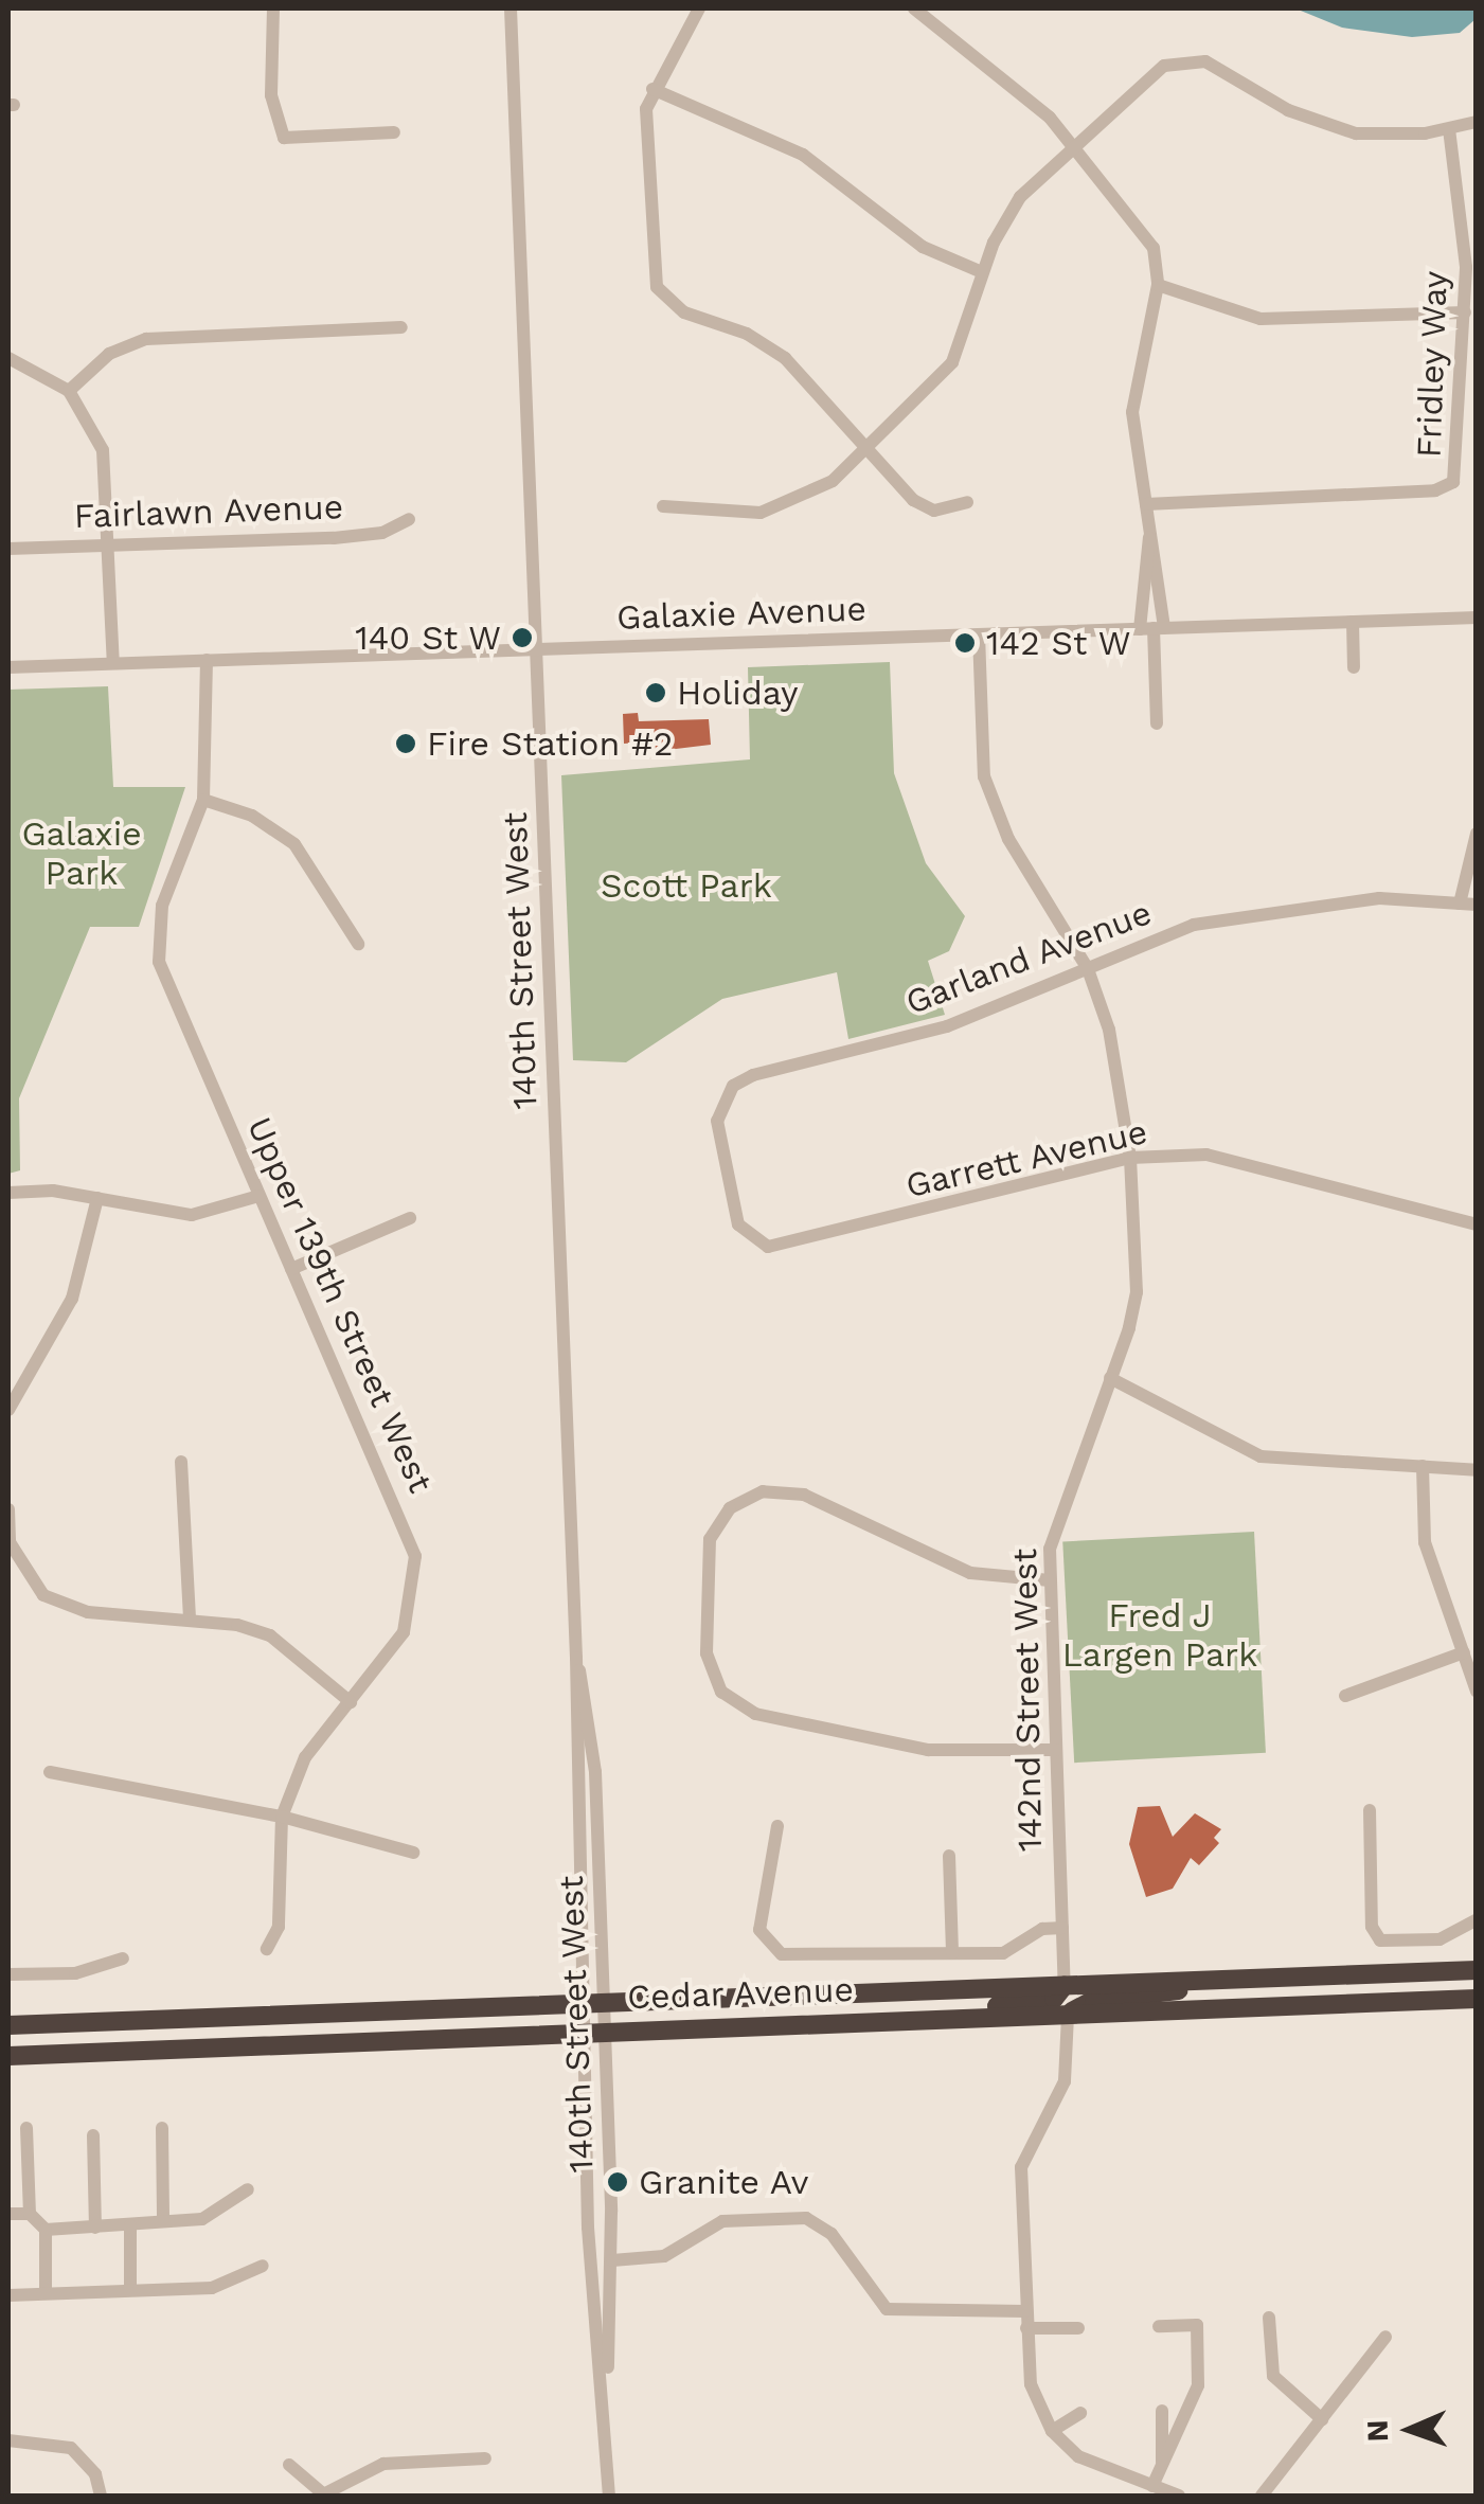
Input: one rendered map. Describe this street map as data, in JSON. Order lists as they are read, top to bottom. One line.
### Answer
{"streets":{"highway":["Cedar Avenue"],"street":["Fridley Way","Fairlawn Avenue","Galaxie Avenue","Garland Avenue","140th Street West","Garrett Avenue","Upper 139th Street West","142nd Street West"]},"crossings":[["Galaxie Avenue","140th Street West"],["Galaxie Avenue","Upper 139th Street West"],["Galaxie Avenue","142nd Street West"],["Garland Avenue","Garrett Avenue"],["Garland Avenue","142nd Street West"],["140th Street West","Cedar Avenue"],["Garrett Avenue","142nd Street West"],["142nd Street West","Cedar Avenue"]],"parks":["Galaxie Park","Scott Park","Fred J Largen Park"],"places":["140 St W","142 St W","Holiday","Fire Station #2","Granite Av"],"north":"left"}
